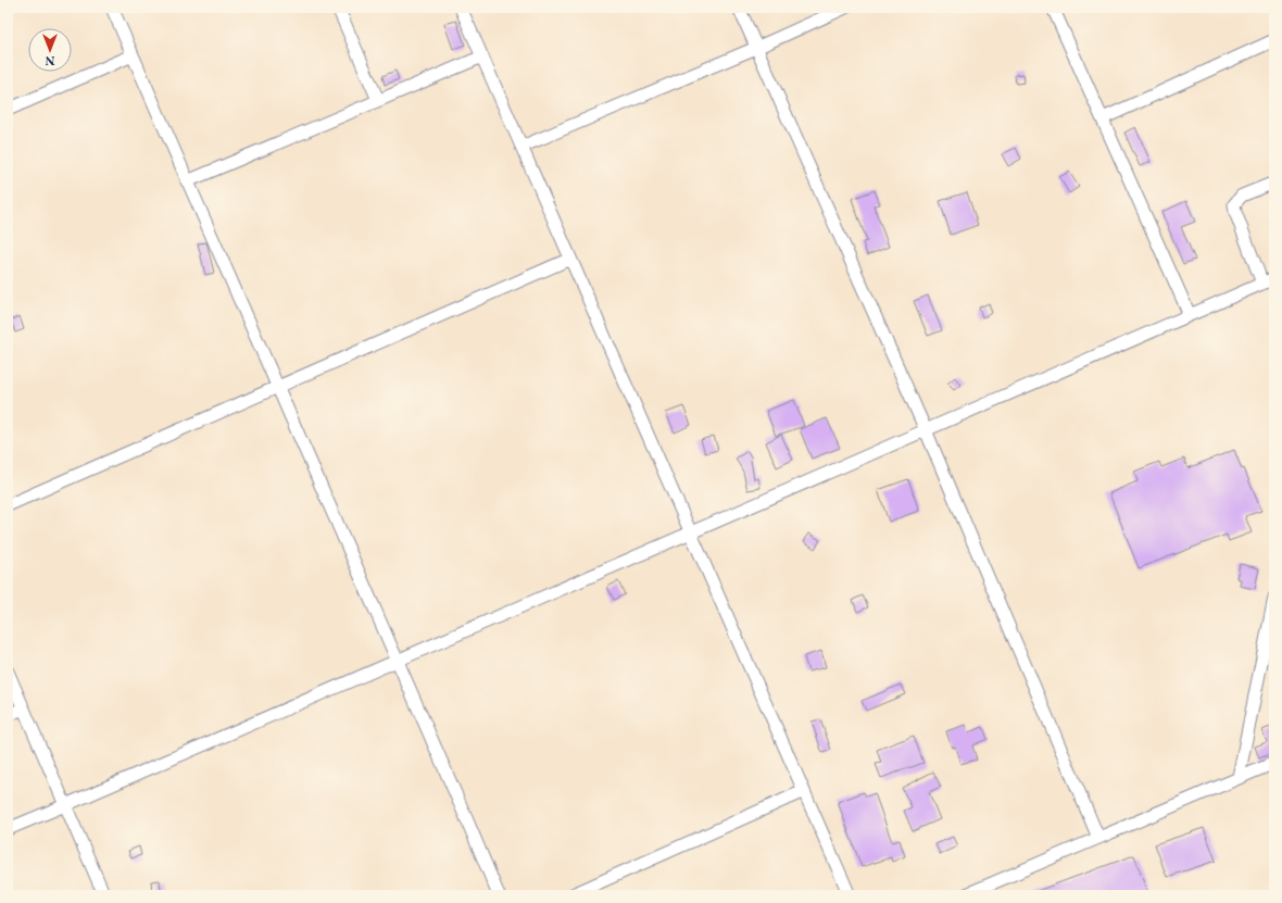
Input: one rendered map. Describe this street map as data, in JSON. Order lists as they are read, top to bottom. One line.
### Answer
{"north":"bottom"}
